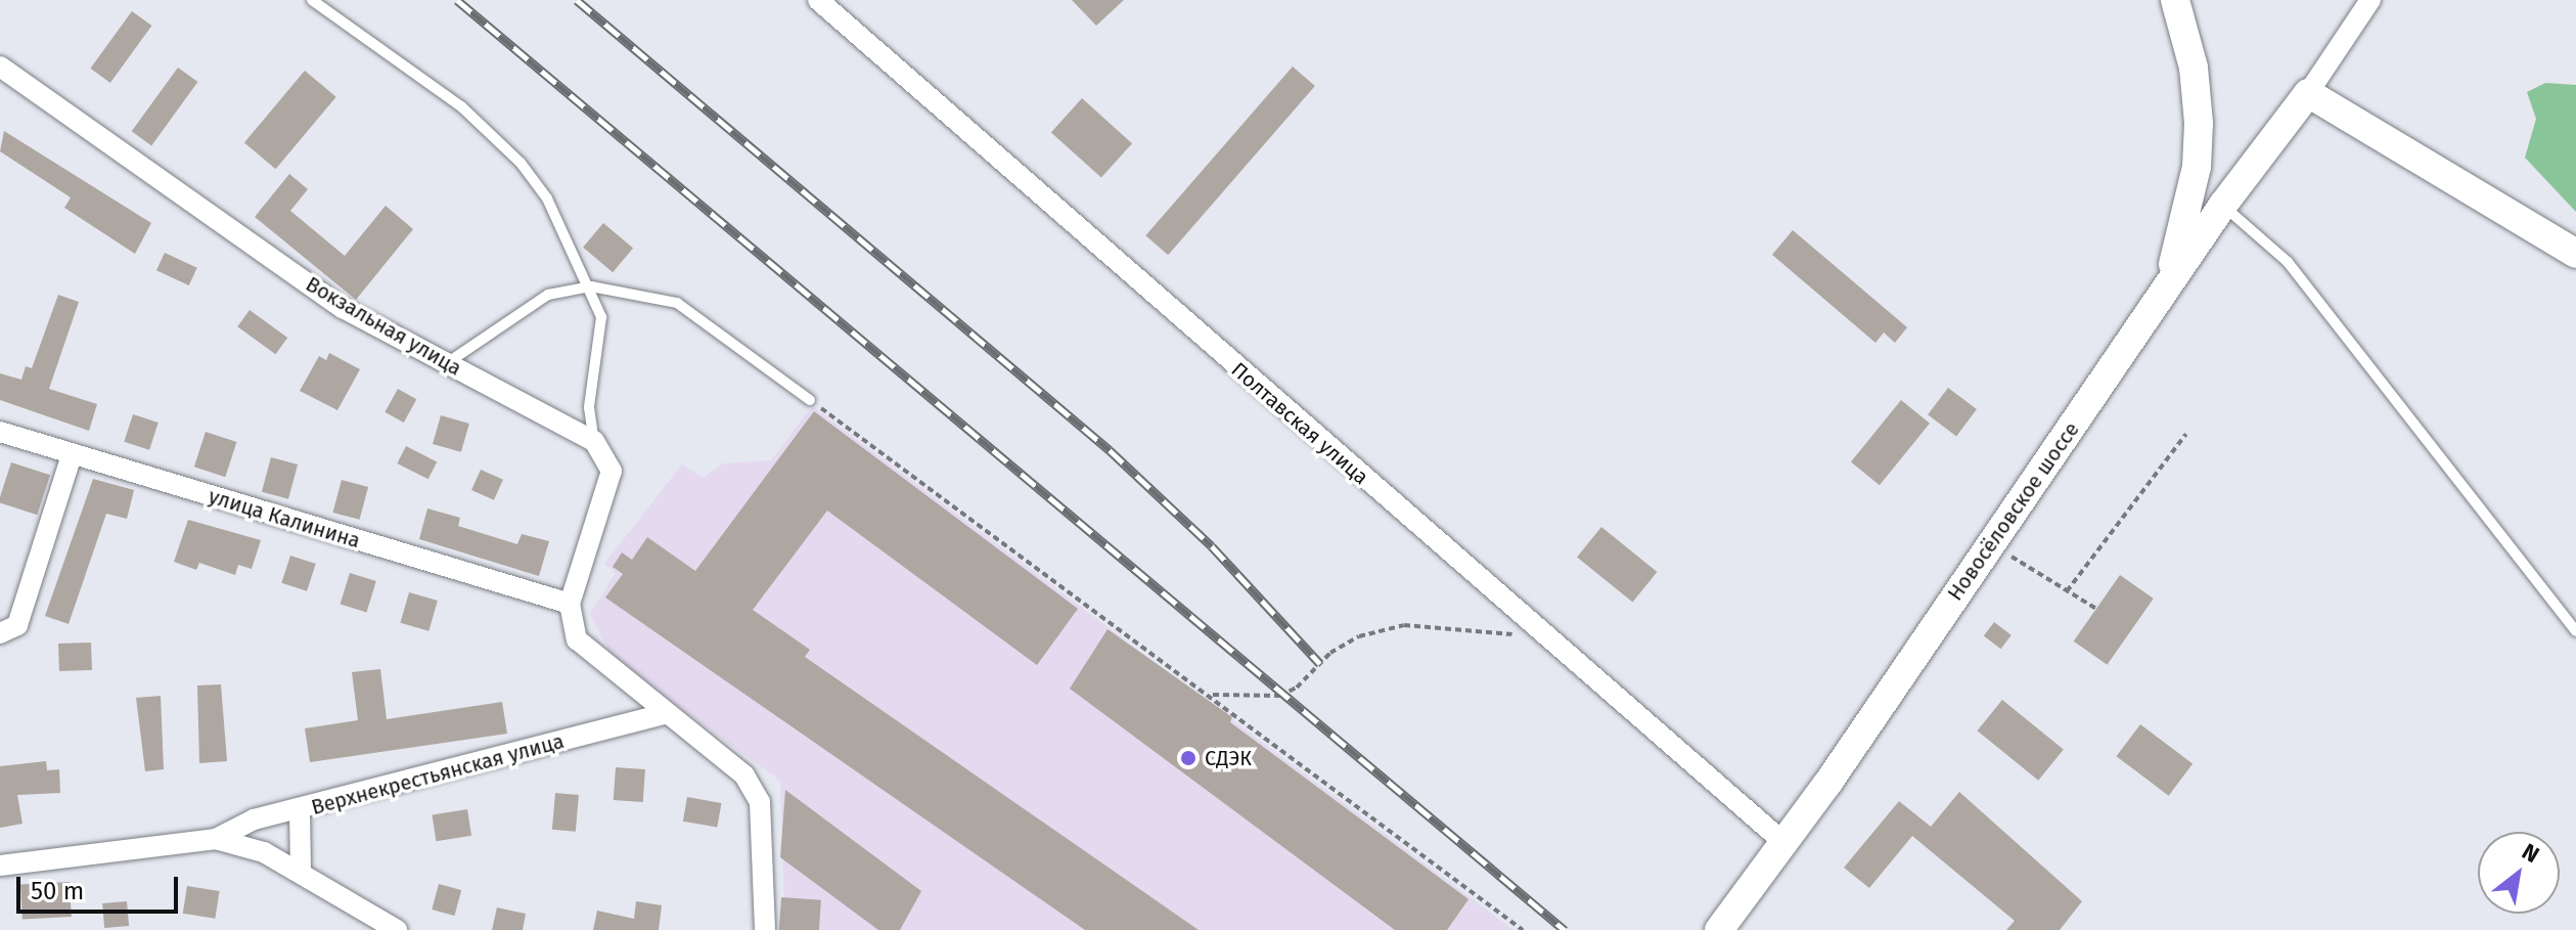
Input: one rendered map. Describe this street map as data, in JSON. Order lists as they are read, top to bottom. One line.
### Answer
{"streets":{"main road":["Новосёловское шоссе"],"street":["Вокзальная улица","Полтавская улица","улица Калинина","Верхнекрестьянская улица"]},"crossings":[["Полтавская улица","Новосёловское шоссе"]],"places":["СДЭК"],"scale_bar":"50 m","north":"top right"}
